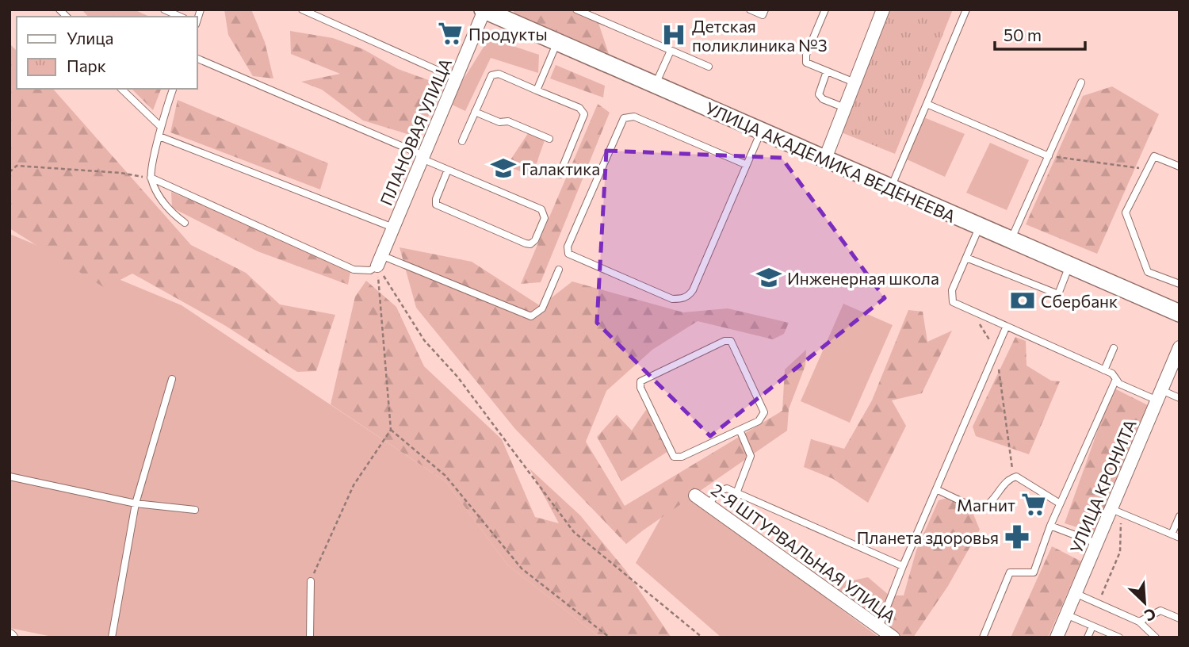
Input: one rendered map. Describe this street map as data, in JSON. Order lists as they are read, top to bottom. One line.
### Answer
{"streets":{"street":["ПЛАНОВАЯ УЛИЦА","УЛИЦА АКАДЕМИКА ВЕДЕНЕЕВА","УЛИЦА КРОНИТА","2-Я ШТУРВАЛЬНАЯ УЛИЦА"]},"crossings":[["ПЛАНОВАЯ УЛИЦА","УЛИЦА АКАДЕМИКА ВЕДЕНЕЕВА"]],"places":{"supermarket":["Продукты","Магнит"],"hospital":["Детская поликлиника №3"],"school or university":["Галактика","Инженерная школа"],"bank":["Сбербанк"],"pharmacy":["Планета здоровья"]},"legend":["Улица","Парк"],"scale_bar":"50 m","north":"bottom right"}
